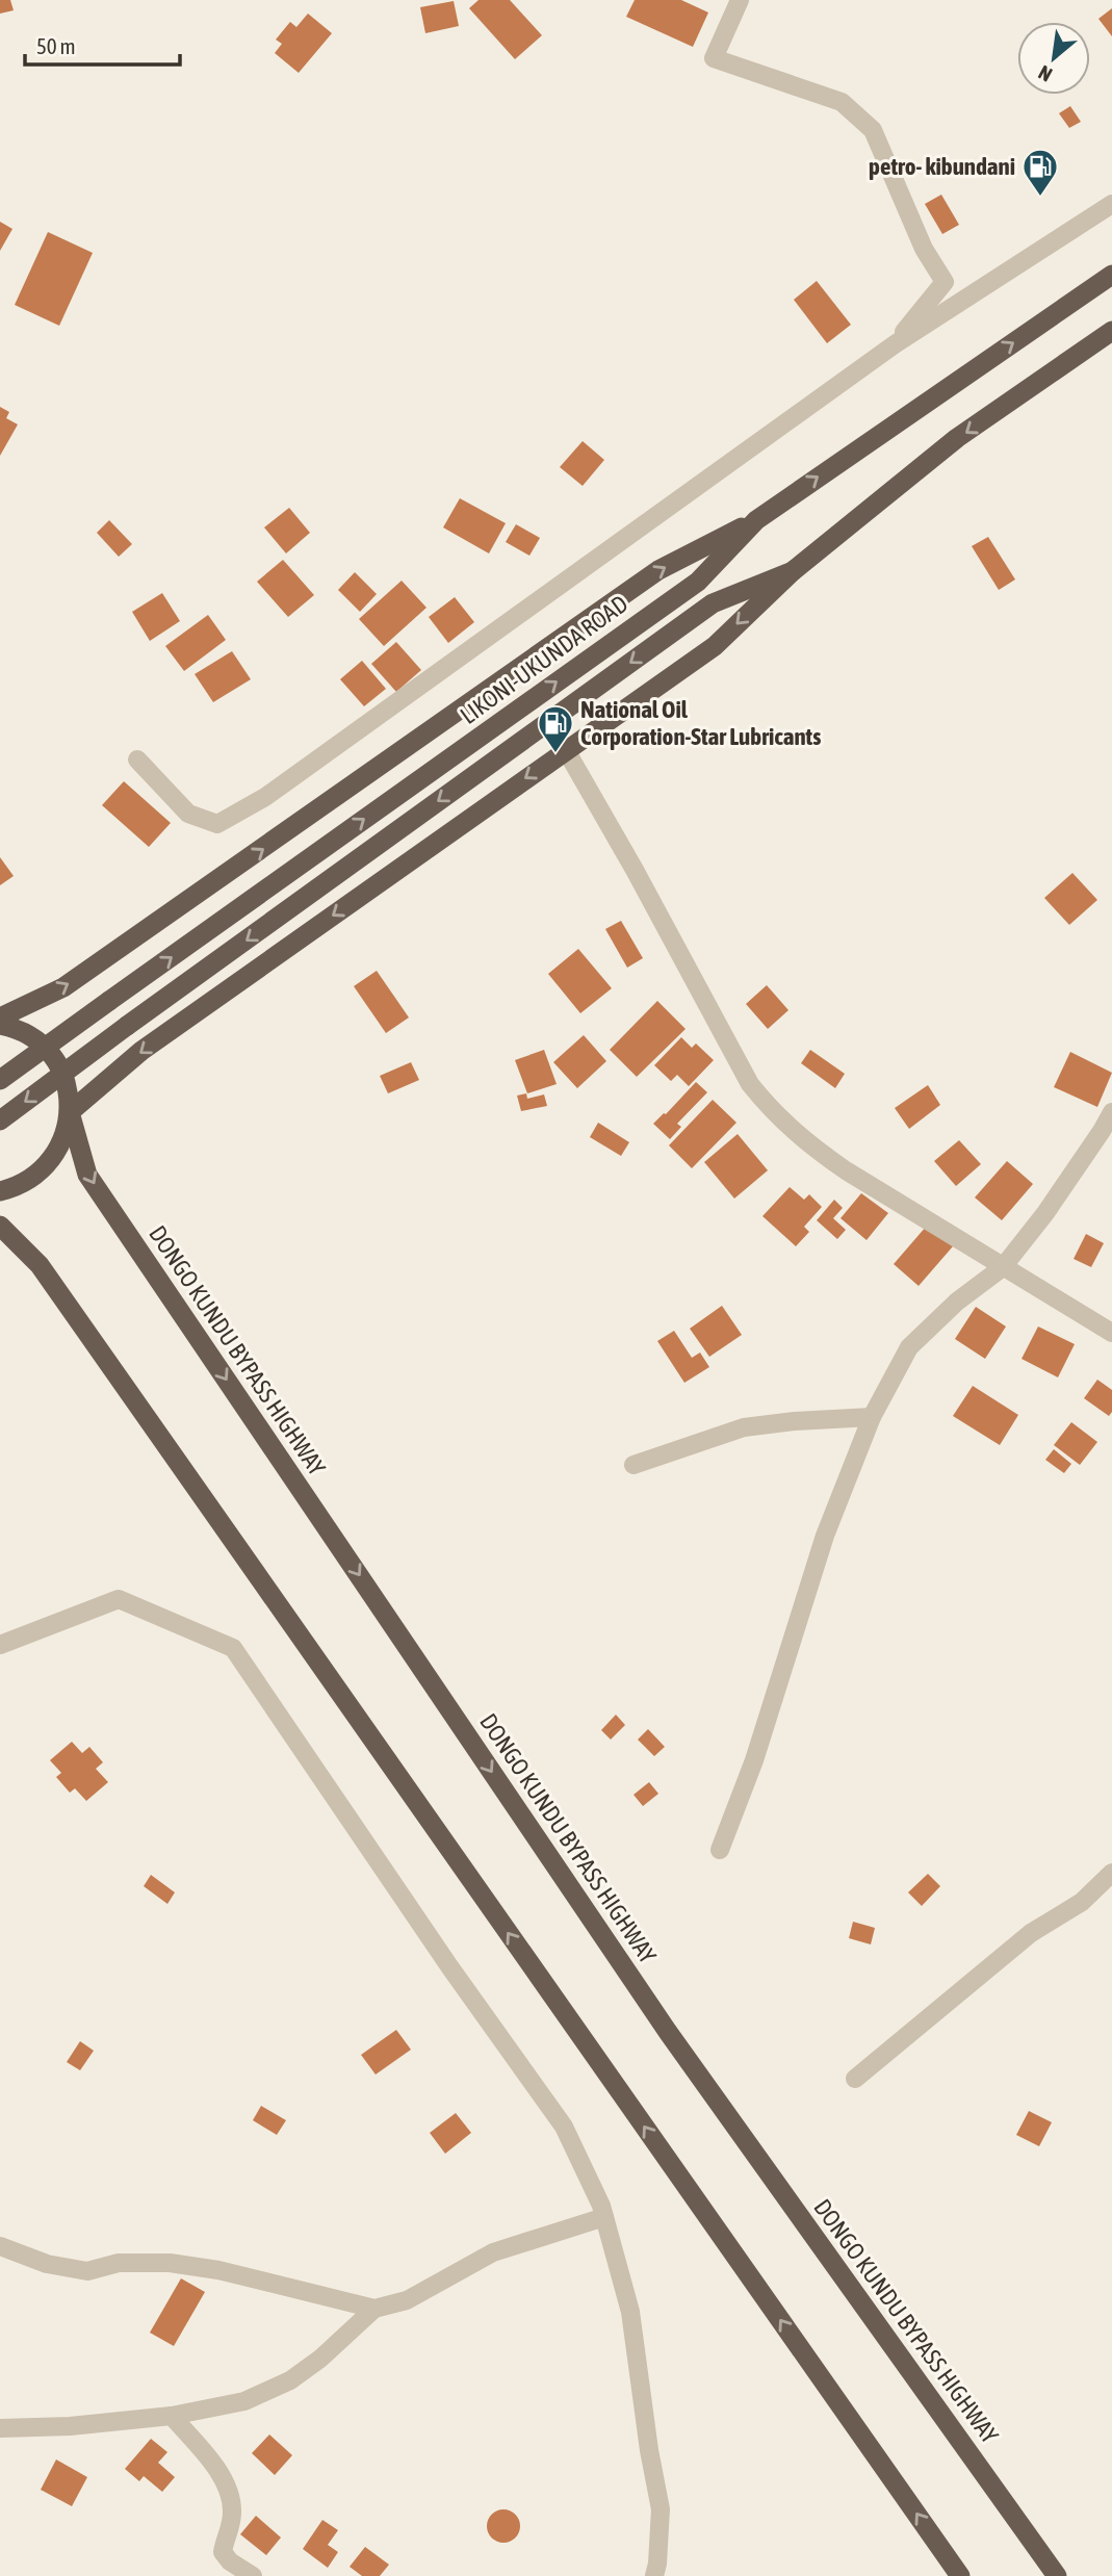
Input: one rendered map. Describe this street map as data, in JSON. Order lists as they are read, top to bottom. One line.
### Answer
{"streets":{"highway":["LIKONI-UKUNDA ROAD","DONGO KUNDU BYPASS HIGHWAY"]},"places":{"fuel station":["petro- kibundani","National Oil Corporation-Star Lubricants"]},"scale_bar":"50 m","north":"bottom left"}
